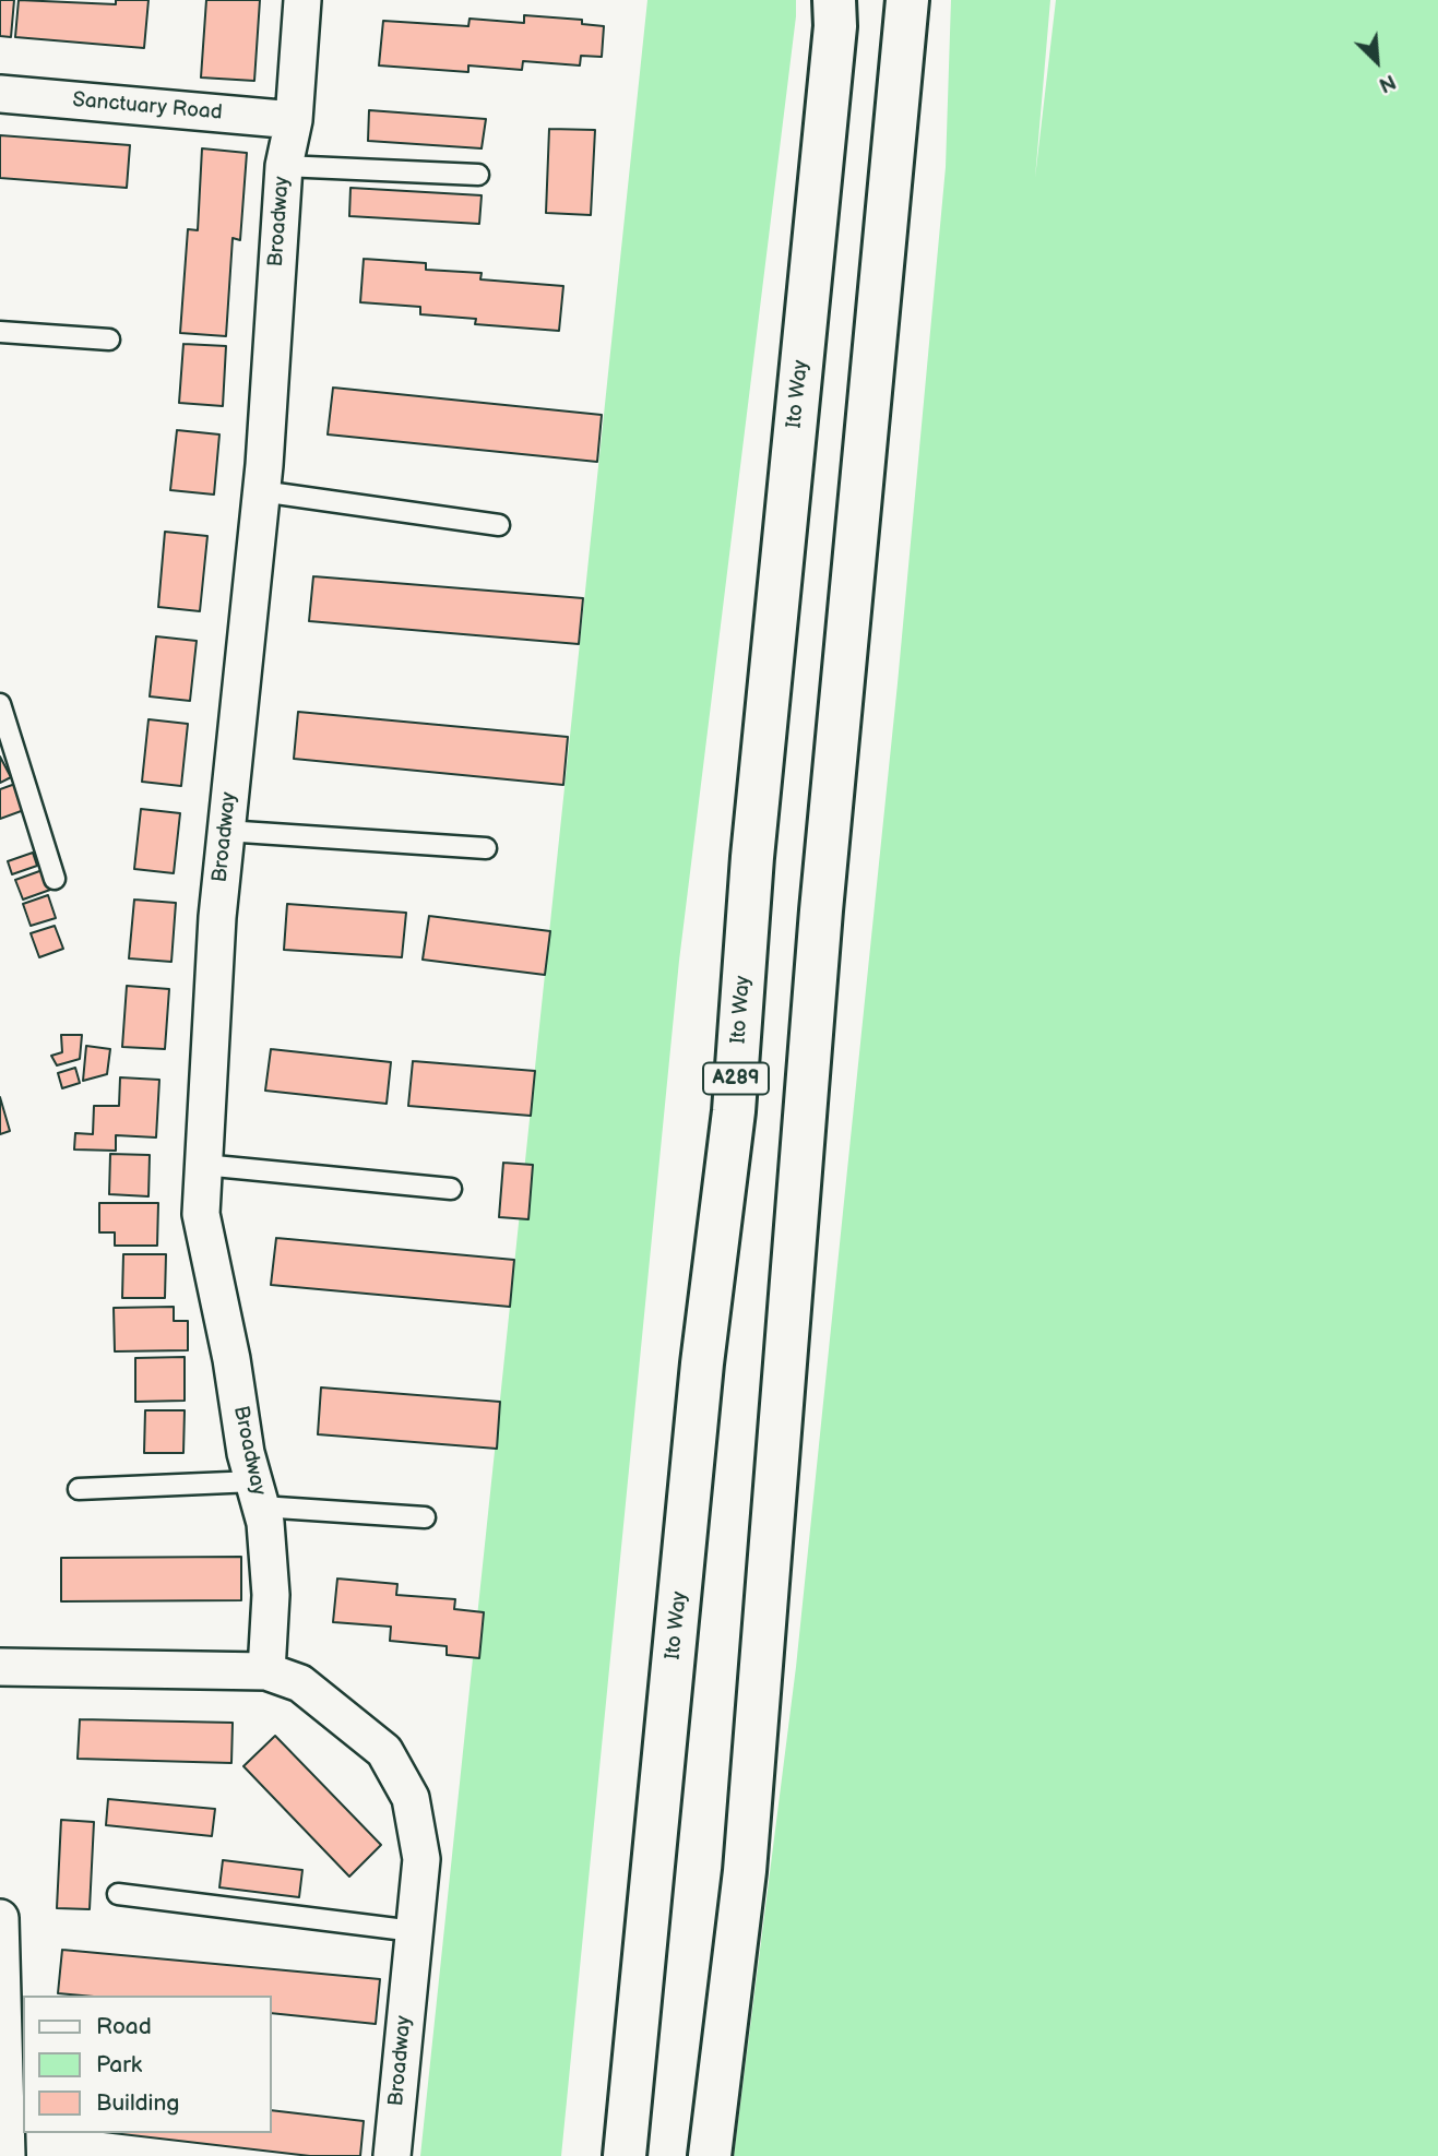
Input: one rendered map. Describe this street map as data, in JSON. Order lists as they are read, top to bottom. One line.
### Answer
{"streets":{"main road":["Ito Way","A289"],"street":["Sanctuary Road","Broadway"]},"crossings":[["Sanctuary Road","Broadway"]],"legend":["Road","Park","Building"],"north":"bottom right"}
